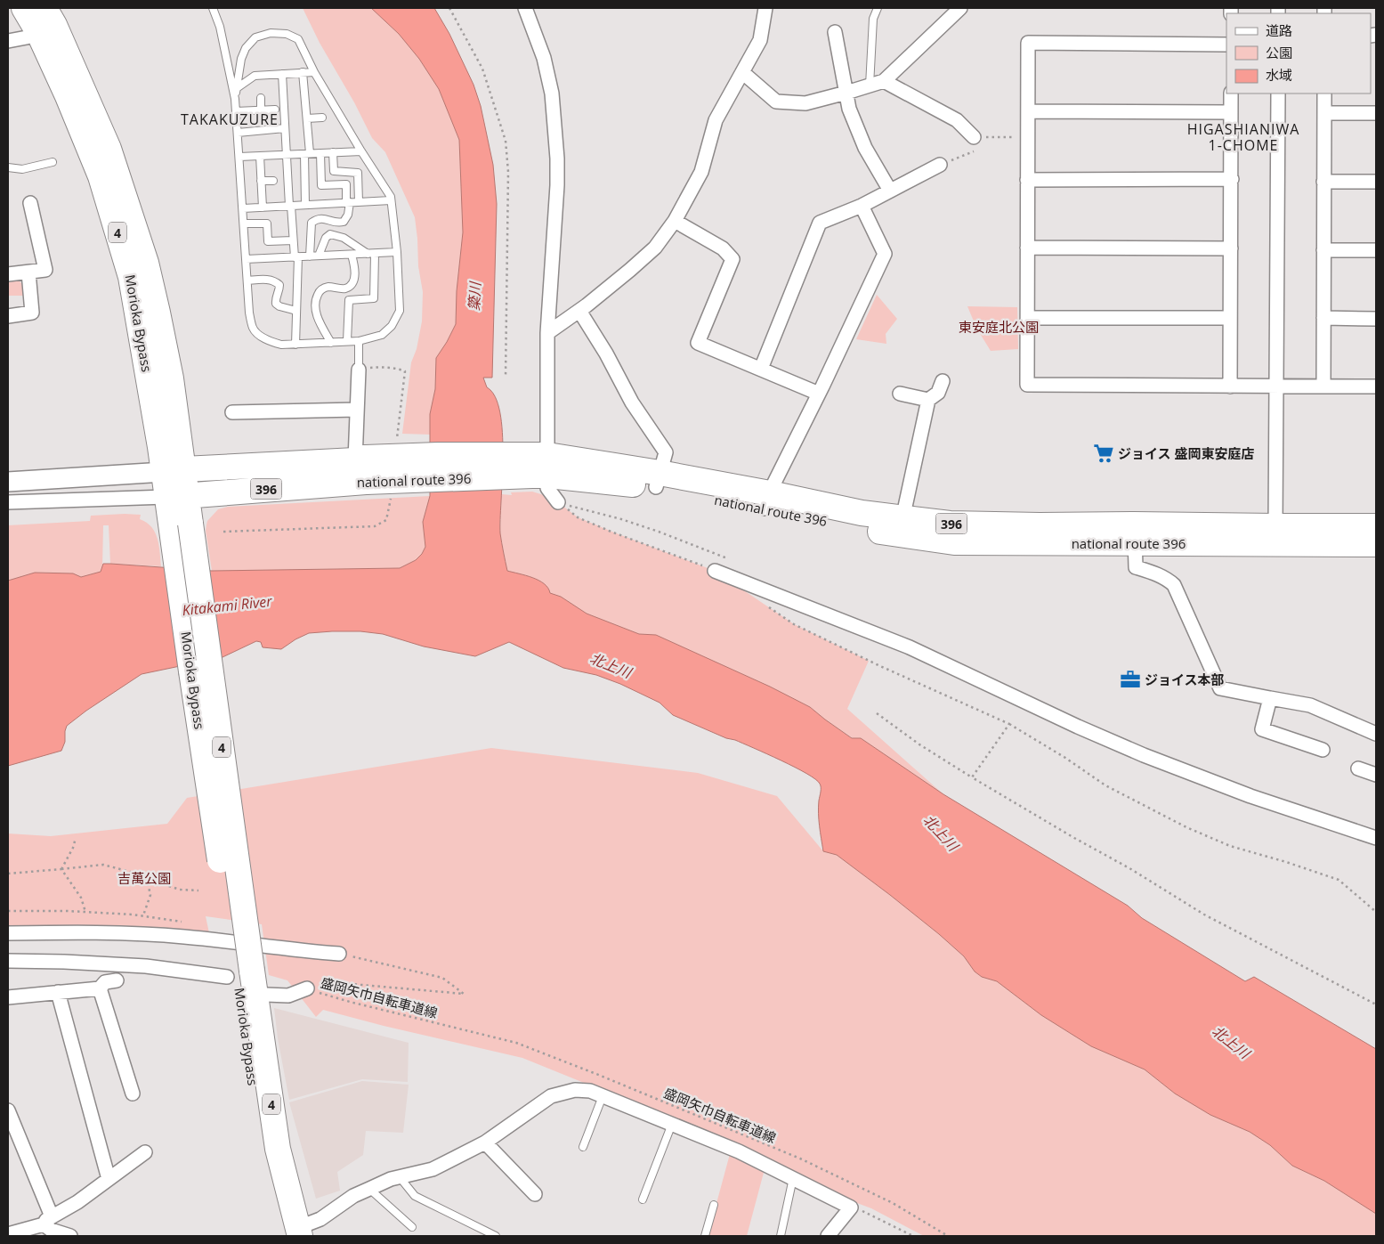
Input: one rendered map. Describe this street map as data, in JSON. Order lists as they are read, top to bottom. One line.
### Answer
{"streets":{"highway":["4","Morioka Bypass","national route 396","396"],"path":["盛岡矢巾自転車道線"]},"crossings":[["Morioka Bypass","national route 396"]],"districts":["TAKAKUZURE","HIGASHIANIWA 1-CHOME"],"water":["簗川","Kitakami River","北上川"],"parks":["東安庭北公園","吉萬公園"],"places":{"supermarket":["ジョイス 盛岡東安庭店"],"office":["ジョイス本部"]},"legend":["道路","公園","水域"]}
